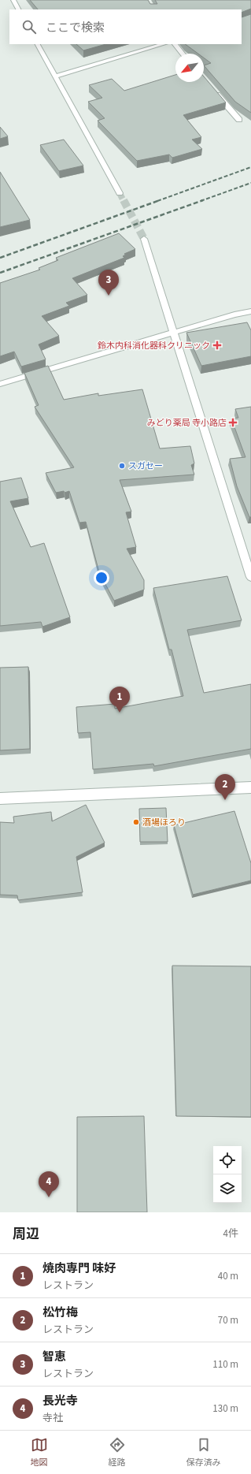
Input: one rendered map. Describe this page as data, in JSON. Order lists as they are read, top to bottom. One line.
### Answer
{"places":{"health":["鈴木内科消化器科クリニック","みどり薬局 寺小路店"],"other":["スガセー","酒場ほろり"]},"north":"bottom left","page":{"search":"ここで検索","pins":["3","1","2","4"],"heading":["周辺","4件"],"list":[{"mark":"1","name":"焼肉専門 味好","note":"レストラン","value":"40 m"},{"mark":"2","name":"松竹梅","note":"レストラン","value":"70 m"},{"mark":"3","name":"智恵","note":"レストラン","value":"110 m"},{"mark":"4","name":"長光寺","note":"寺社","value":"130 m"}],"nav":["地図","経路","保存済み"]}}
